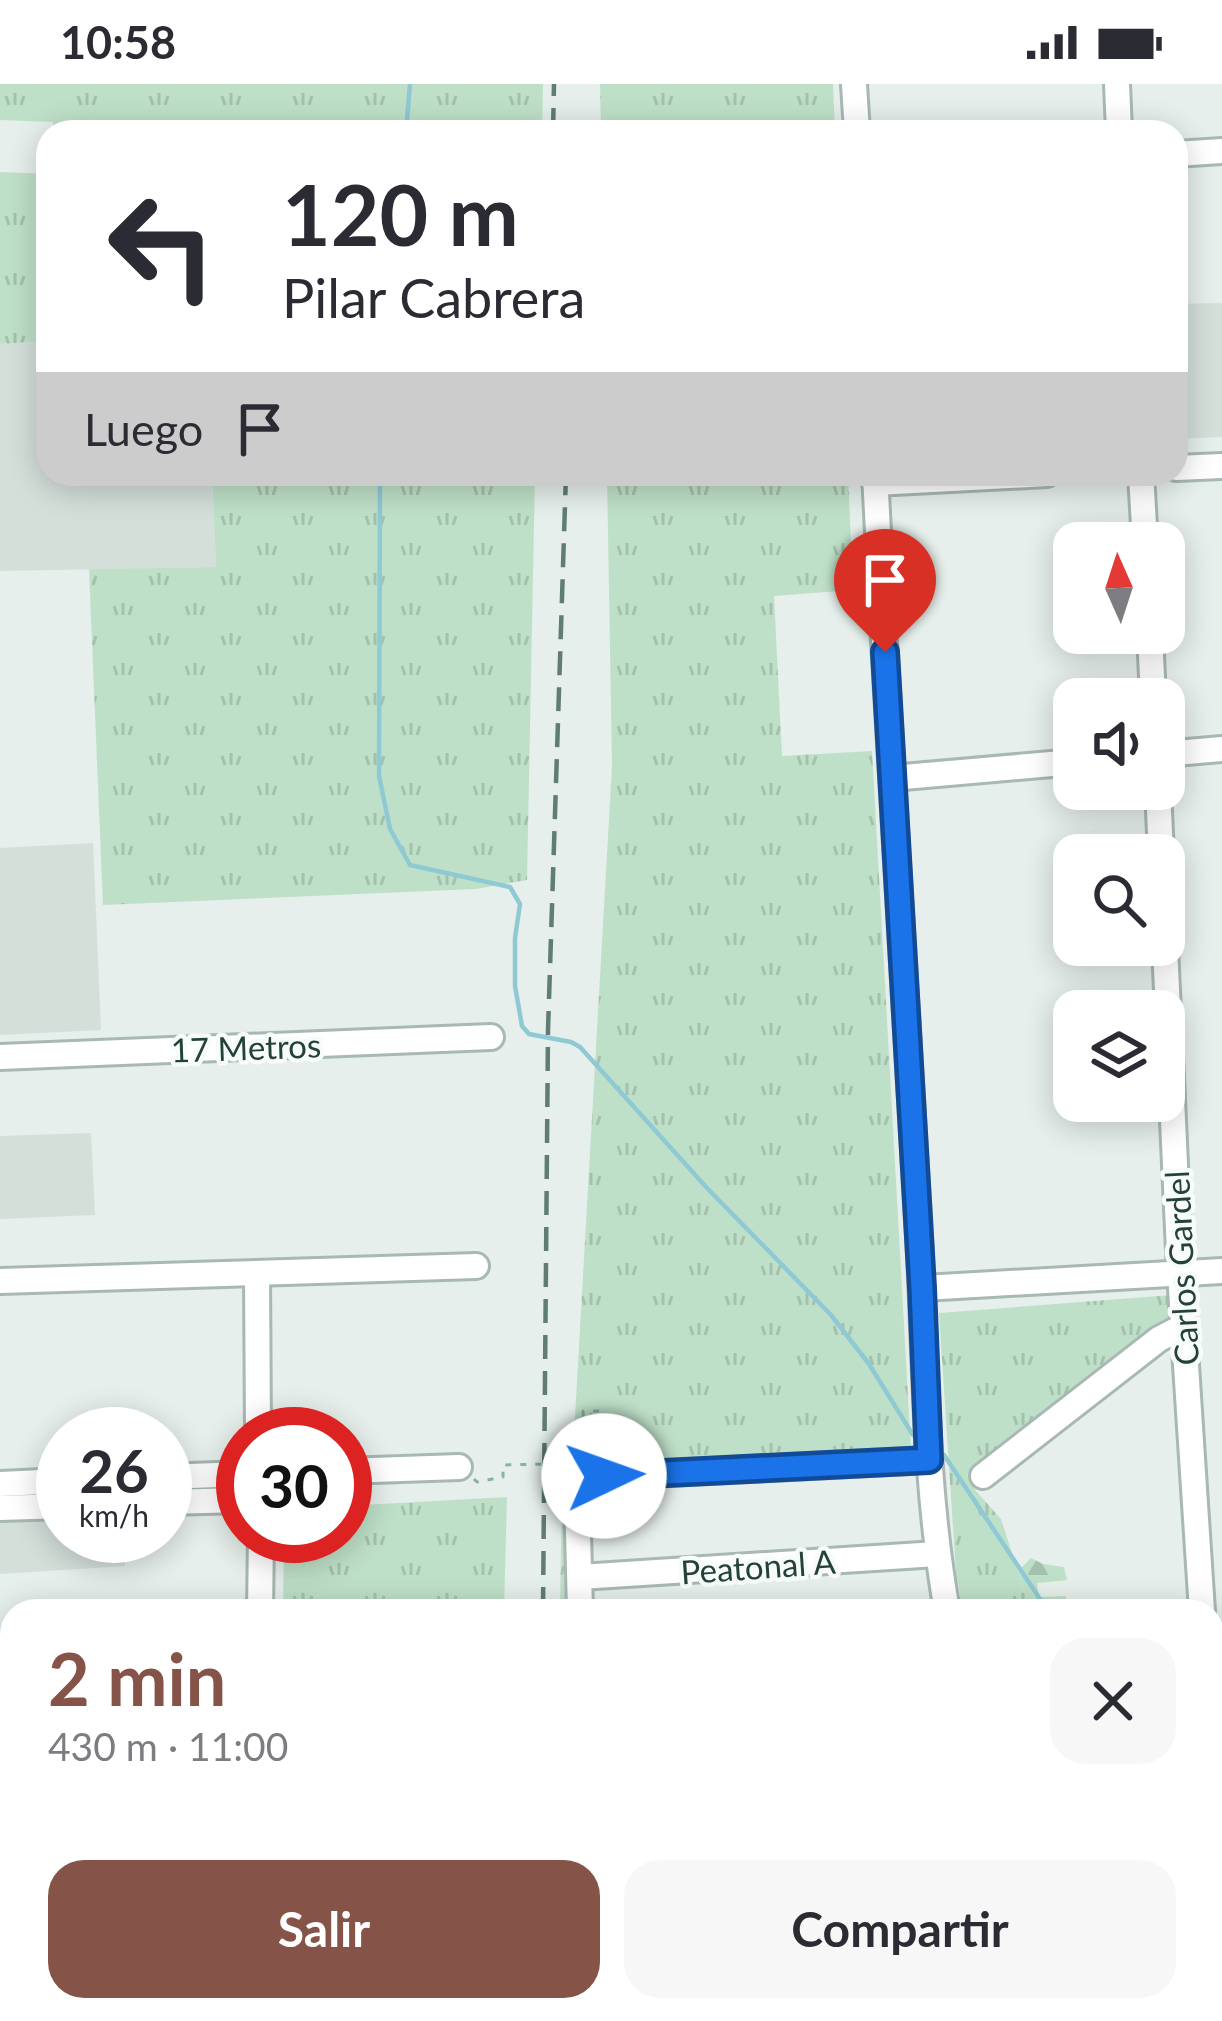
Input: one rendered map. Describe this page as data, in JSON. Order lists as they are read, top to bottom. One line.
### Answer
{"streets":{"street":["17 Metros","Carlos Gardel","Peatonal A"]},"north":"top","page":{"status":"10:58","turn":["120 m","Pilar Cabrera"],"then":"Luego","speed":"26 km/h","limit":"30","heading":["2 min","430 m · 11:00"],"buttons":["Salir","Compartir"]}}
